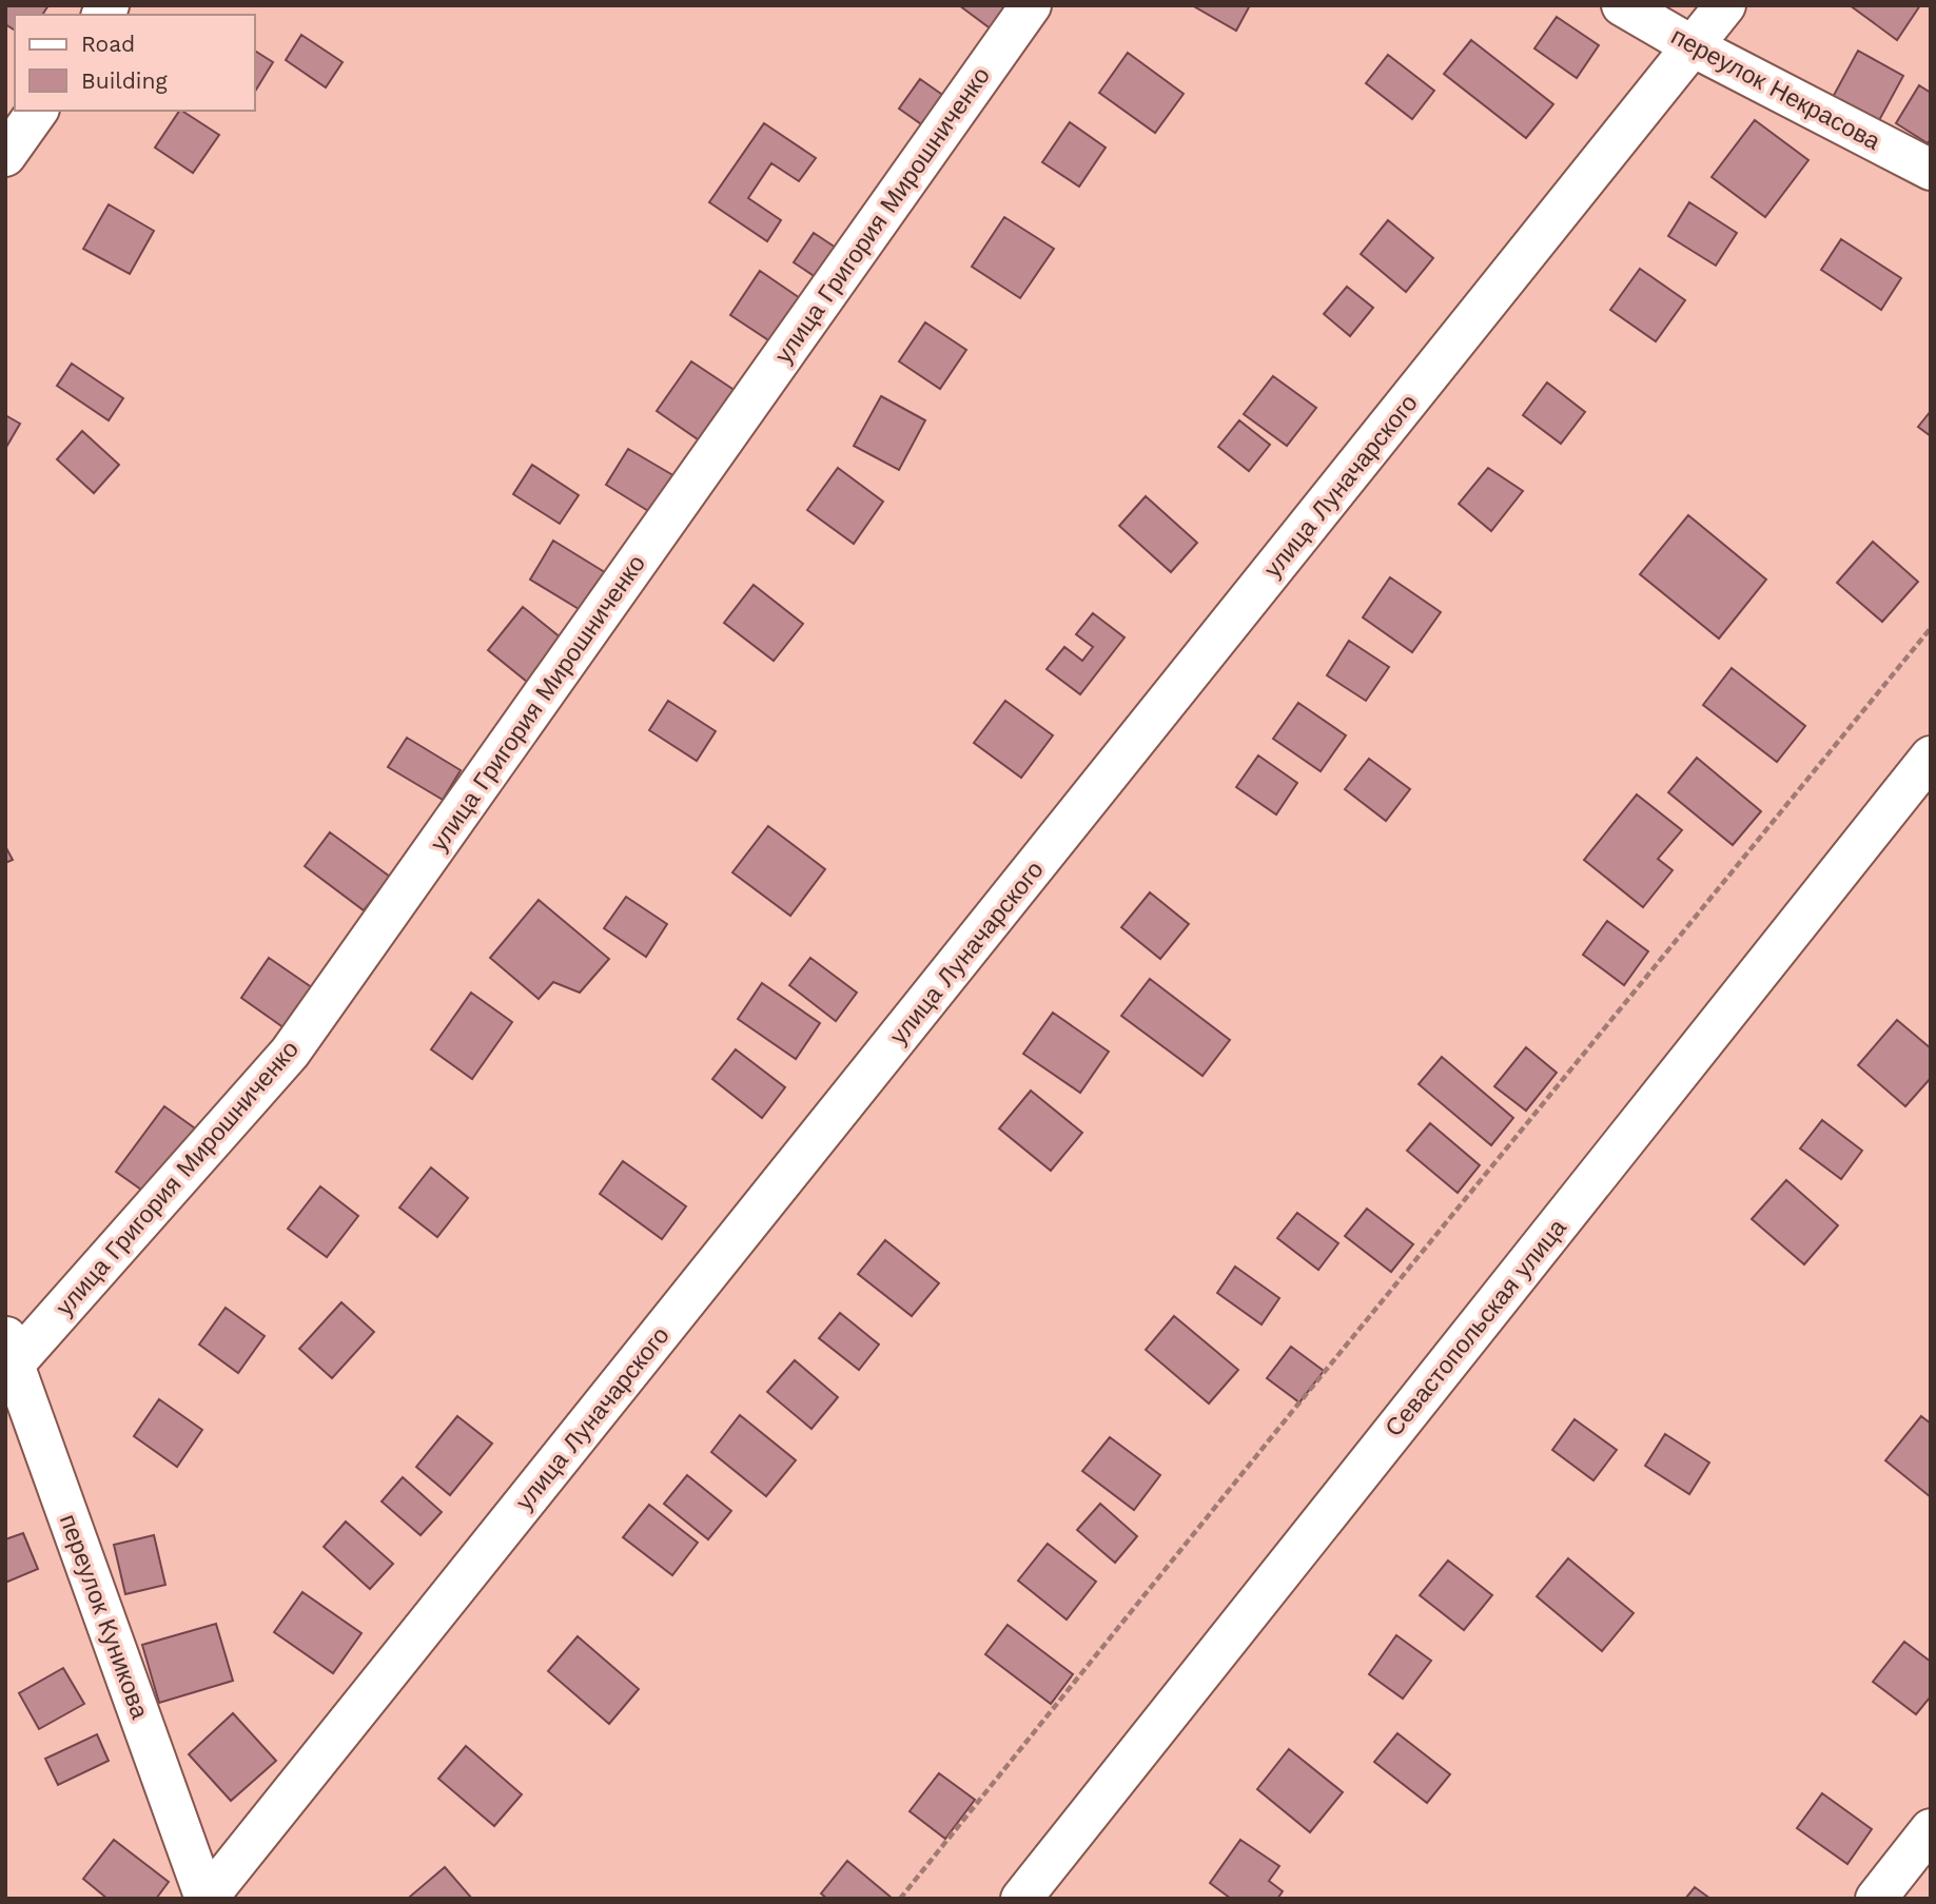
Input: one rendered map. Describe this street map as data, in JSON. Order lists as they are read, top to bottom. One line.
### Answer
{"streets":{"street":["переулок Некрасова","улица Григория Мирошниченко","улица Луначарского","Севастопольская улица","переулок Куникова"]},"crossings":[["переулок Некрасова","улица Луначарского"],["улица Григория Мирошниченко","переулок Куникова"],["улица Луначарского","переулок Куникова"]],"legend":["Road","Building"]}
